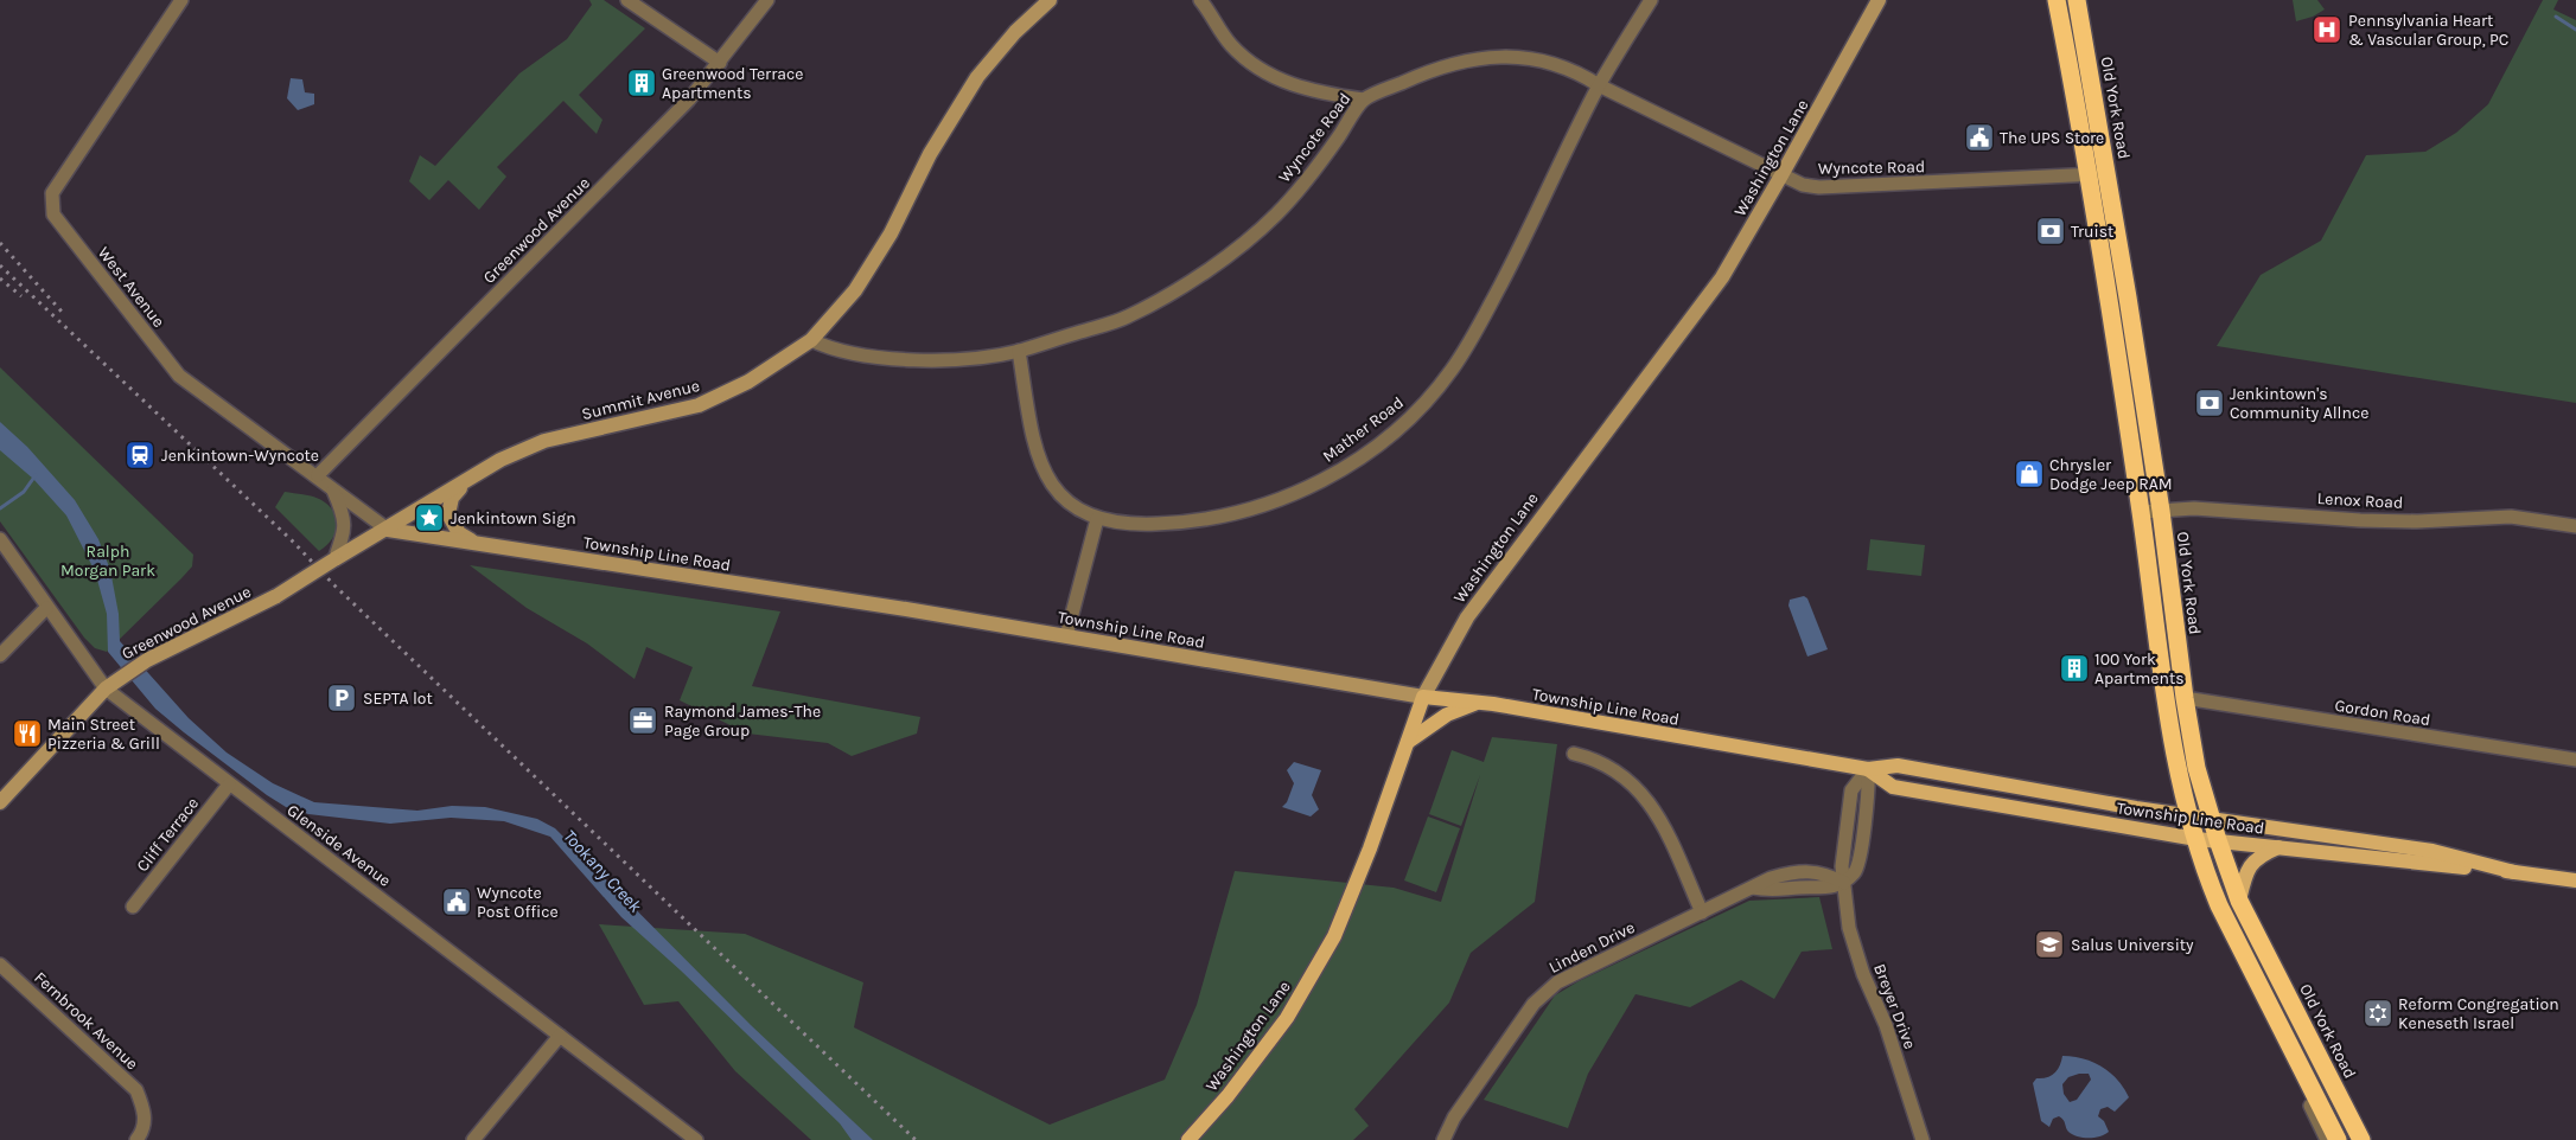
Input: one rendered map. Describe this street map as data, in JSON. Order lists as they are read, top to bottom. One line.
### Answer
{"streets":{"highway":["Old York Road"],"main road":["Washington Lane","Township Line Road"],"street":["Wyncote Road","Greenwood Avenue","West Avenue","Summit Avenue","Mather Road","Lenox Road","Gordon Road","Cliff Terrace","Glenside Avenue","Linden Drive","Breyer Drive","Fernbrook Avenue"]},"crossings":[["Old York Road","Wyncote Road"],["Old York Road","Lenox Road"],["Old York Road","Township Line Road"],["Old York Road","Gordon Road"],["Wyncote Road","Washington Lane"],["Wyncote Road","Summit Avenue"],["Wyncote Road","Mather Road"],["Washington Lane","Township Line Road"],["Greenwood Avenue","West Avenue"],["Greenwood Avenue","Summit Avenue"],["Greenwood Avenue","Township Line Road"],["Greenwood Avenue","Glenside Avenue"],["West Avenue","Summit Avenue"],["West Avenue","Township Line Road"],["Summit Avenue","Township Line Road"],["Township Line Road","Breyer Drive"],["Cliff Terrace","Glenside Avenue"],["Linden Drive","Breyer Drive"]],"water":["Tookany Creek"],"parks":["Ralph Morgan Park"],"places":{"hospital":["Pennsylvania Heart & Vascular Group, PC"],"building":["Greenwood Terrace Apartments","100 York Apartments"],"public building":["The UPS Store","Wyncote Post Office"],"bank":["Truist","Jenkintown's Community Allnce"],"station":["Jenkintown-Wyncote"],"shop":["Chrysler Dodge Jeep RAM"],"place":["Jenkintown Sign"],"parking":["SEPTA lot"],"office":["Raymond James-The Page Group"],"restaurant":["Main Street Pizzeria & Grill"],"school or university":["Salus University"],"synagogue":["Reform Congregation Keneseth Israel"]}}
